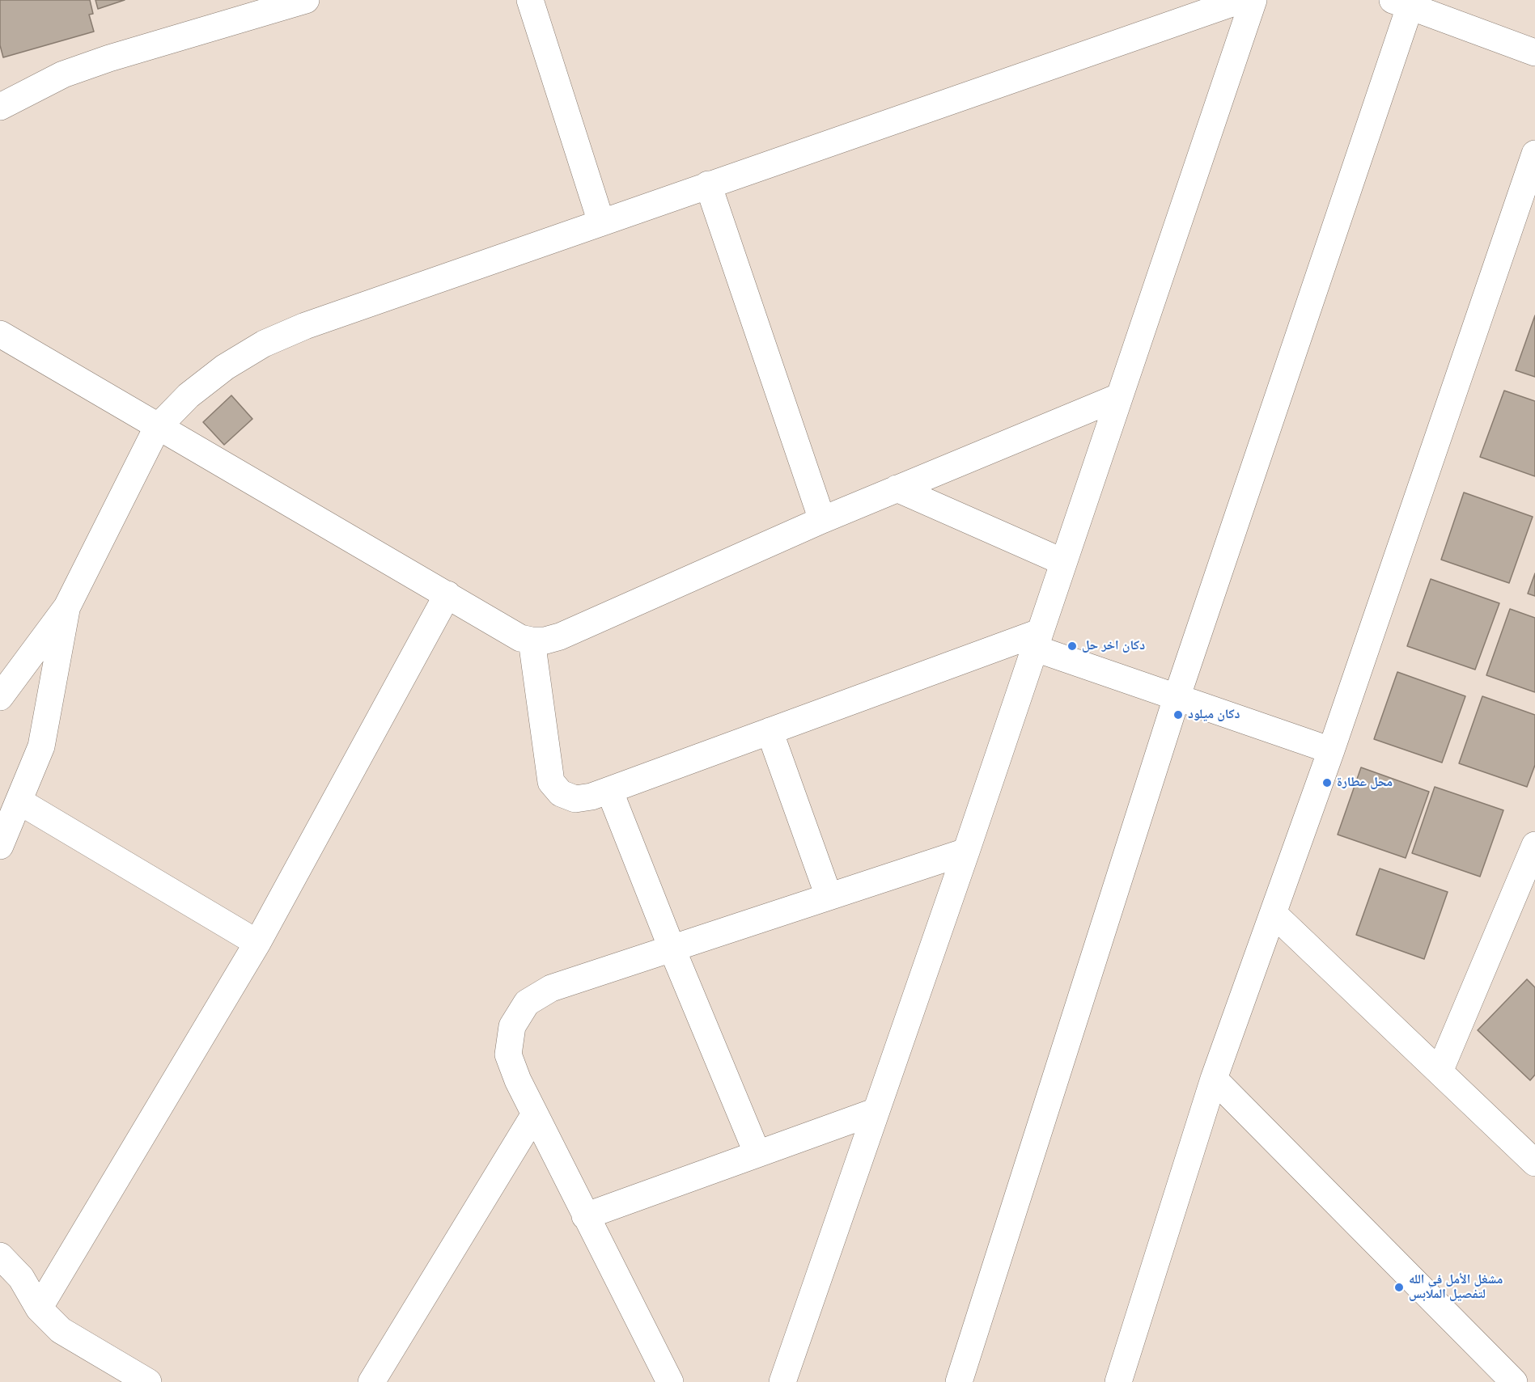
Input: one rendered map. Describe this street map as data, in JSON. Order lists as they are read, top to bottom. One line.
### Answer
{"places":["دكان اخر حل","دكان ميلود","محل عطارة","مشغل الأمل في الله لتفصيل الملابس"]}
